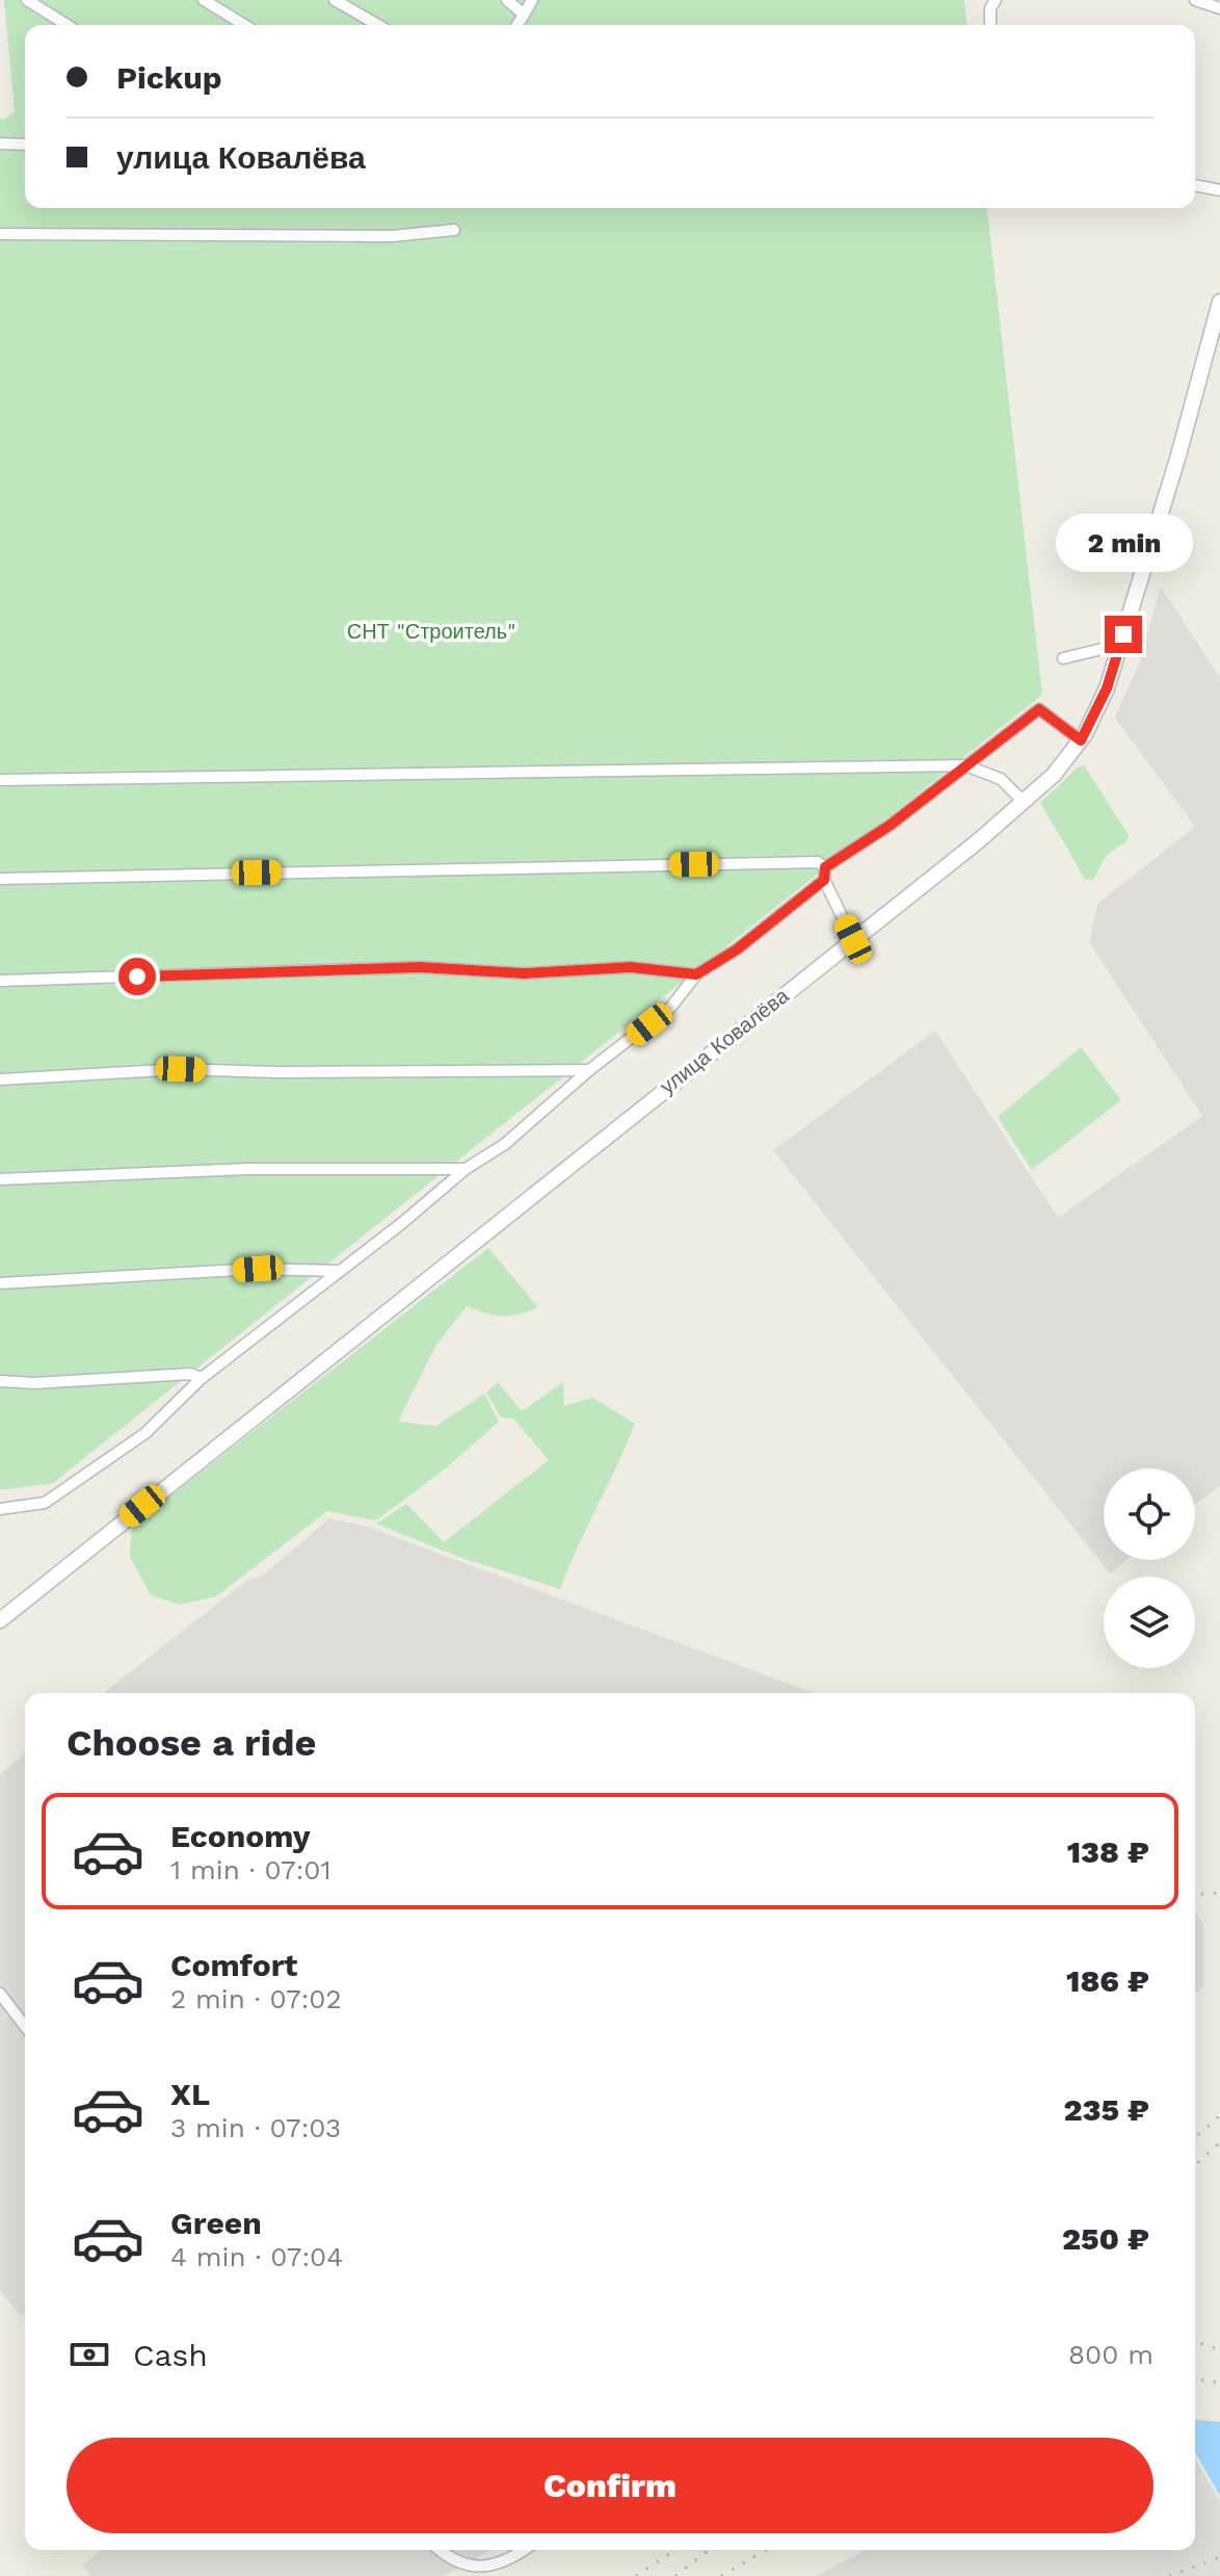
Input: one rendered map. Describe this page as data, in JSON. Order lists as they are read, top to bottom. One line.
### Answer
{"streets":{"street":["улица Ковалёва"]},"parks":["СНТ \"Строитель\""],"page":{"banner":["Pickup","улица Ковалёва"],"bubble":"2 min","heading":"Choose a ride","list":[{"name":"Economy","note":"1 min · 07:01","value":"138 ₽"},{"name":"Comfort","note":"2 min · 07:02","value":"186 ₽"},{"name":"XL","note":"3 min · 07:03","value":"235 ₽"},{"name":"Green","note":"4 min · 07:04","value":"250 ₽"}],"pay":["Cash","800 m"],"buttons":"Confirm"}}
